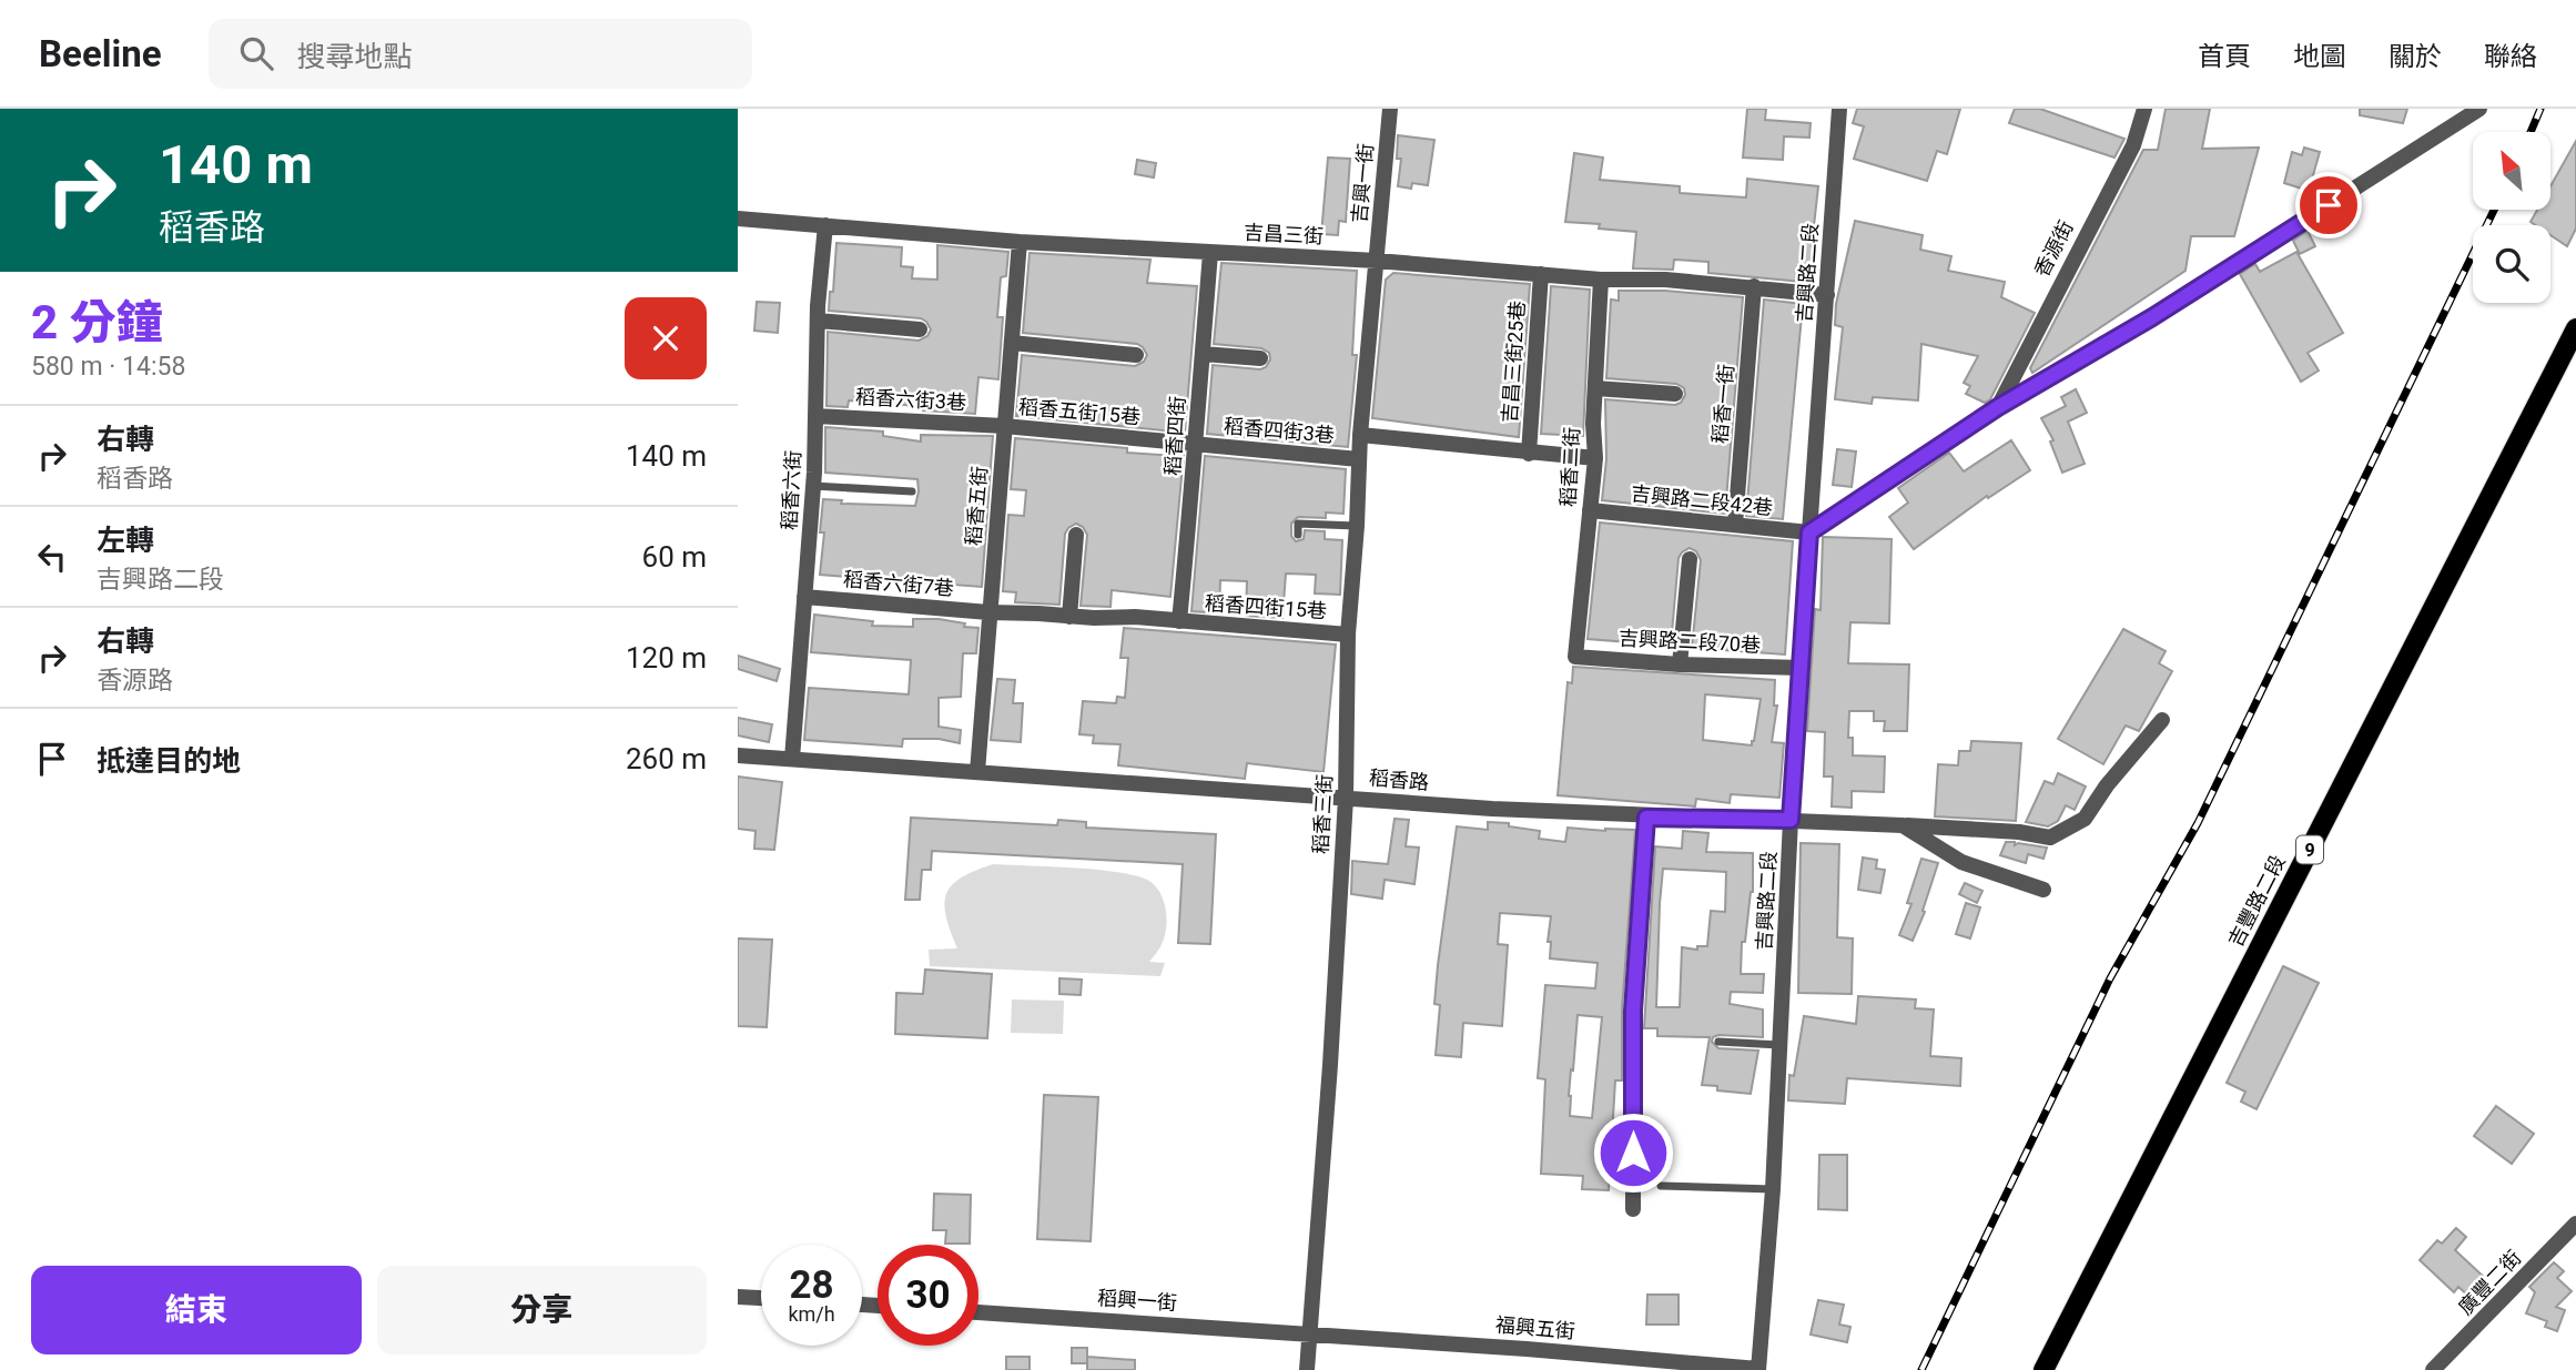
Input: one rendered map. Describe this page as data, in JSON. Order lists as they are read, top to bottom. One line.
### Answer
{"streets":{"main road":["9","吉豐路二段"],"street":["吉興一街","吉昌三街","香源街","吉興路二段","吉昌三街25巷","稻香六街3巷","稻香一街","稻香五街15巷","稻香四街3巷","稻香四街","稻香二街","稻香六街","吉興路二段42巷","稻香五街","稻香六街7巷","稻香四街15巷","吉興路二段70巷","稻香路","稻香三街","廣豐二街","稻興一街","福興五街"]},"crossings":[["吉興一街","吉昌三街"],["吉興一街","稻香三街"],["吉昌三街","吉興路二段"],["吉昌三街","吉昌三街25巷"],["吉昌三街","稻香一街"],["吉昌三街","稻香四街"],["吉昌三街","稻香二街"],["吉昌三街","稻香六街"],["吉昌三街","稻香五街"],["吉昌三街","稻香三街"],["吉興路二段","吉興路二段42巷"],["吉興路二段","吉興路二段70巷"],["吉興路二段","稻香路"],["吉興路二段","福興五街"],["稻香六街3巷","稻香五街15巷"],["稻香六街3巷","稻香六街"],["稻香六街3巷","稻香五街"],["稻香一街","吉興路二段42巷"],["稻香五街15巷","稻香四街3巷"],["稻香五街15巷","稻香四街"],["稻香五街15巷","稻香五街"],["稻香四街3巷","稻香四街"],["稻香四街3巷","稻香三街"],["稻香四街","稻香四街15巷"],["稻香二街","吉興路二段42巷"],["稻香二街","吉興路二段70巷"],["稻香六街","稻香六街7巷"],["稻香六街","稻香路"],["稻香五街","稻香六街7巷"],["稻香五街","稻香路"],["稻香六街7巷","稻香四街15巷"],["稻香四街15巷","稻香三街"],["稻香路","稻香三街"],["稻香三街","稻興一街"],["稻香三街","福興五街"],["稻興一街","福興五街"]],"north":"top left","page":{"header":"Beeline","search":"搜尋地點","nav":["首頁","地圖","關於","聯絡"],"turn":["140 m","稻香路"],"heading":["2 分鐘","580 m · 14:58"],"list":[{"name":"右轉","note":"稻香路","value":"140 m"},{"name":"左轉","note":"吉興路二段","value":"60 m"},{"name":"右轉","note":"香源路","value":"120 m"},{"name":"抵達目的地","value":"260 m"}],"speed":"28 km/h","limit":"30","buttons":["結束","分享"]}}
